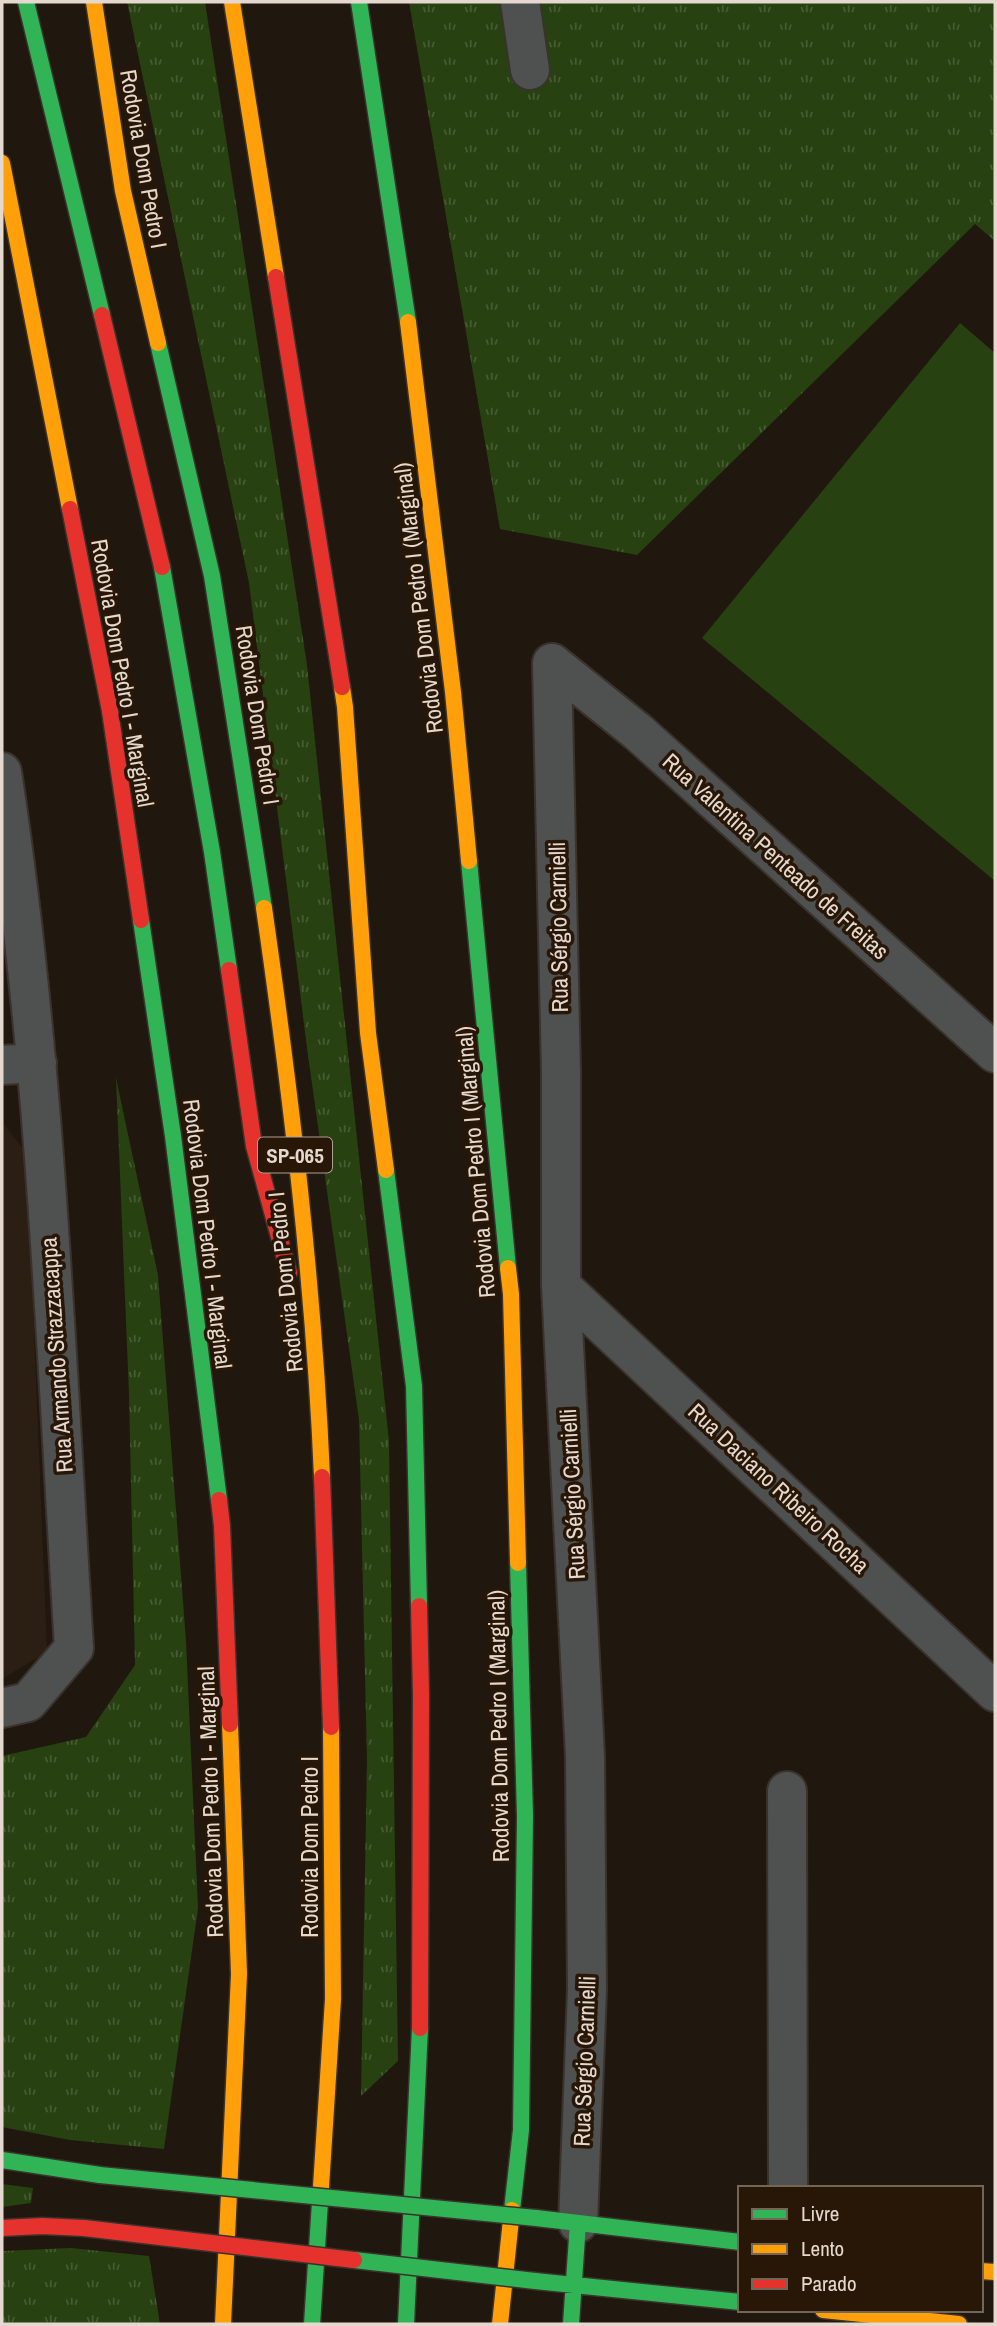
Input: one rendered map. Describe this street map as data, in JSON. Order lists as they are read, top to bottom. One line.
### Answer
{"streets":{"main road":["Rodovia Dom Pedro I","Rodovia Dom Pedro I (Marginal)","Rodovia Dom Pedro I - Marginal","Rua Sérgio Carnielli","SP-065"],"street":["Rua Valentina Penteado de Freitas","Rua Armando Strazzacappa","Rua Daciano Ribeiro Rocha"]},"crossings":[["Rua Valentina Penteado de Freitas","Rua Sérgio Carnielli"],["Rua Sérgio Carnielli","Rua Daciano Ribeiro Rocha"]],"legend":["Livre","Lento","Parado"]}
